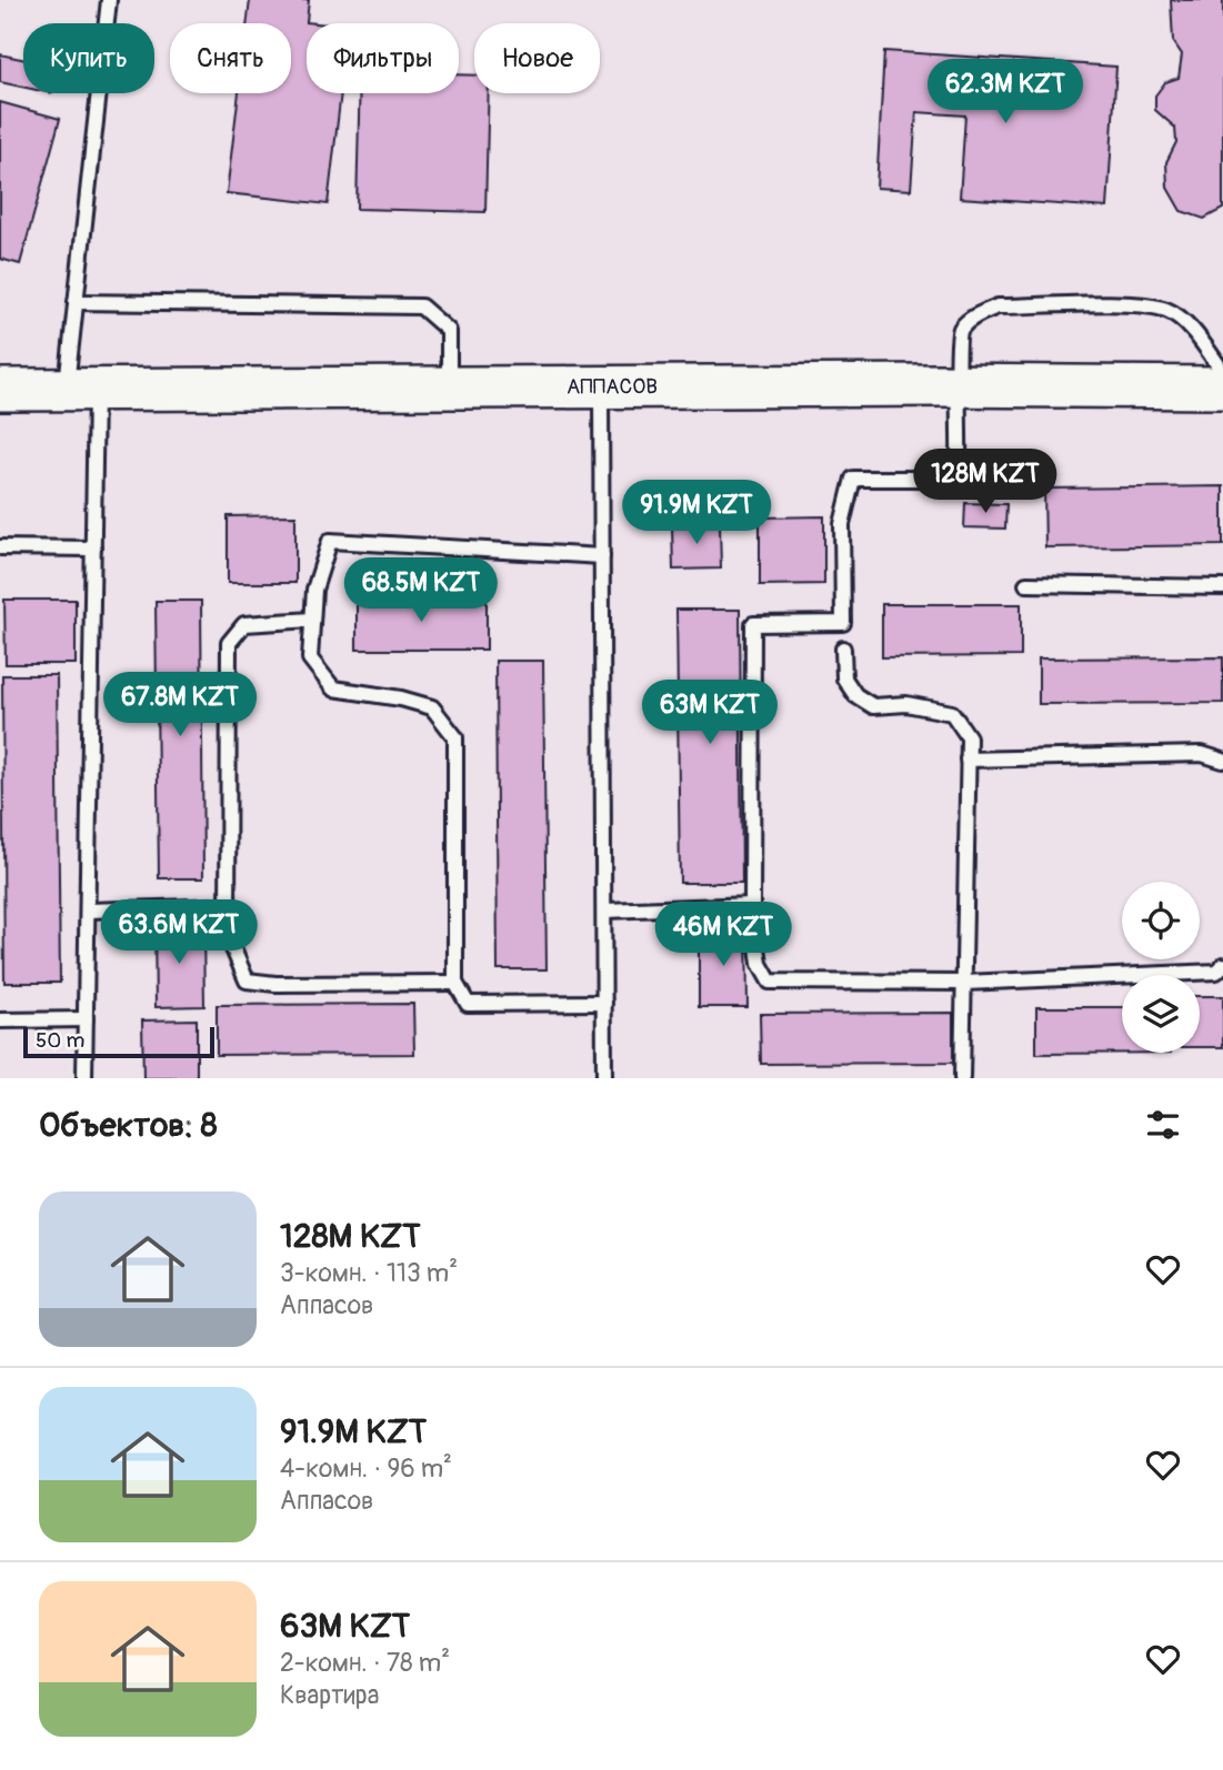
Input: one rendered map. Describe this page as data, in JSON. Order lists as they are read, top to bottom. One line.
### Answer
{"streets":{"street":["АППАСОВ"]},"scale_bar":"50 m","page":{"chip":["Купить","Снять","Фильтры","Новое"],"price":["62.3M KZT","128M KZT","91.9M KZT","68.5M KZT","67.8M KZT","63M KZT","63.6M KZT","46M KZT"],"scale":"50 m","heading":"Объектов: 8","list":[{"name":"128M KZT","note":"3-комн. · 113 m² · Аппасов"},{"name":"91.9M KZT","note":"4-комн. · 96 m² · Аппасов"},{"name":"63M KZT","note":"2-комн. · 78 m² · Квартира"}]}}
